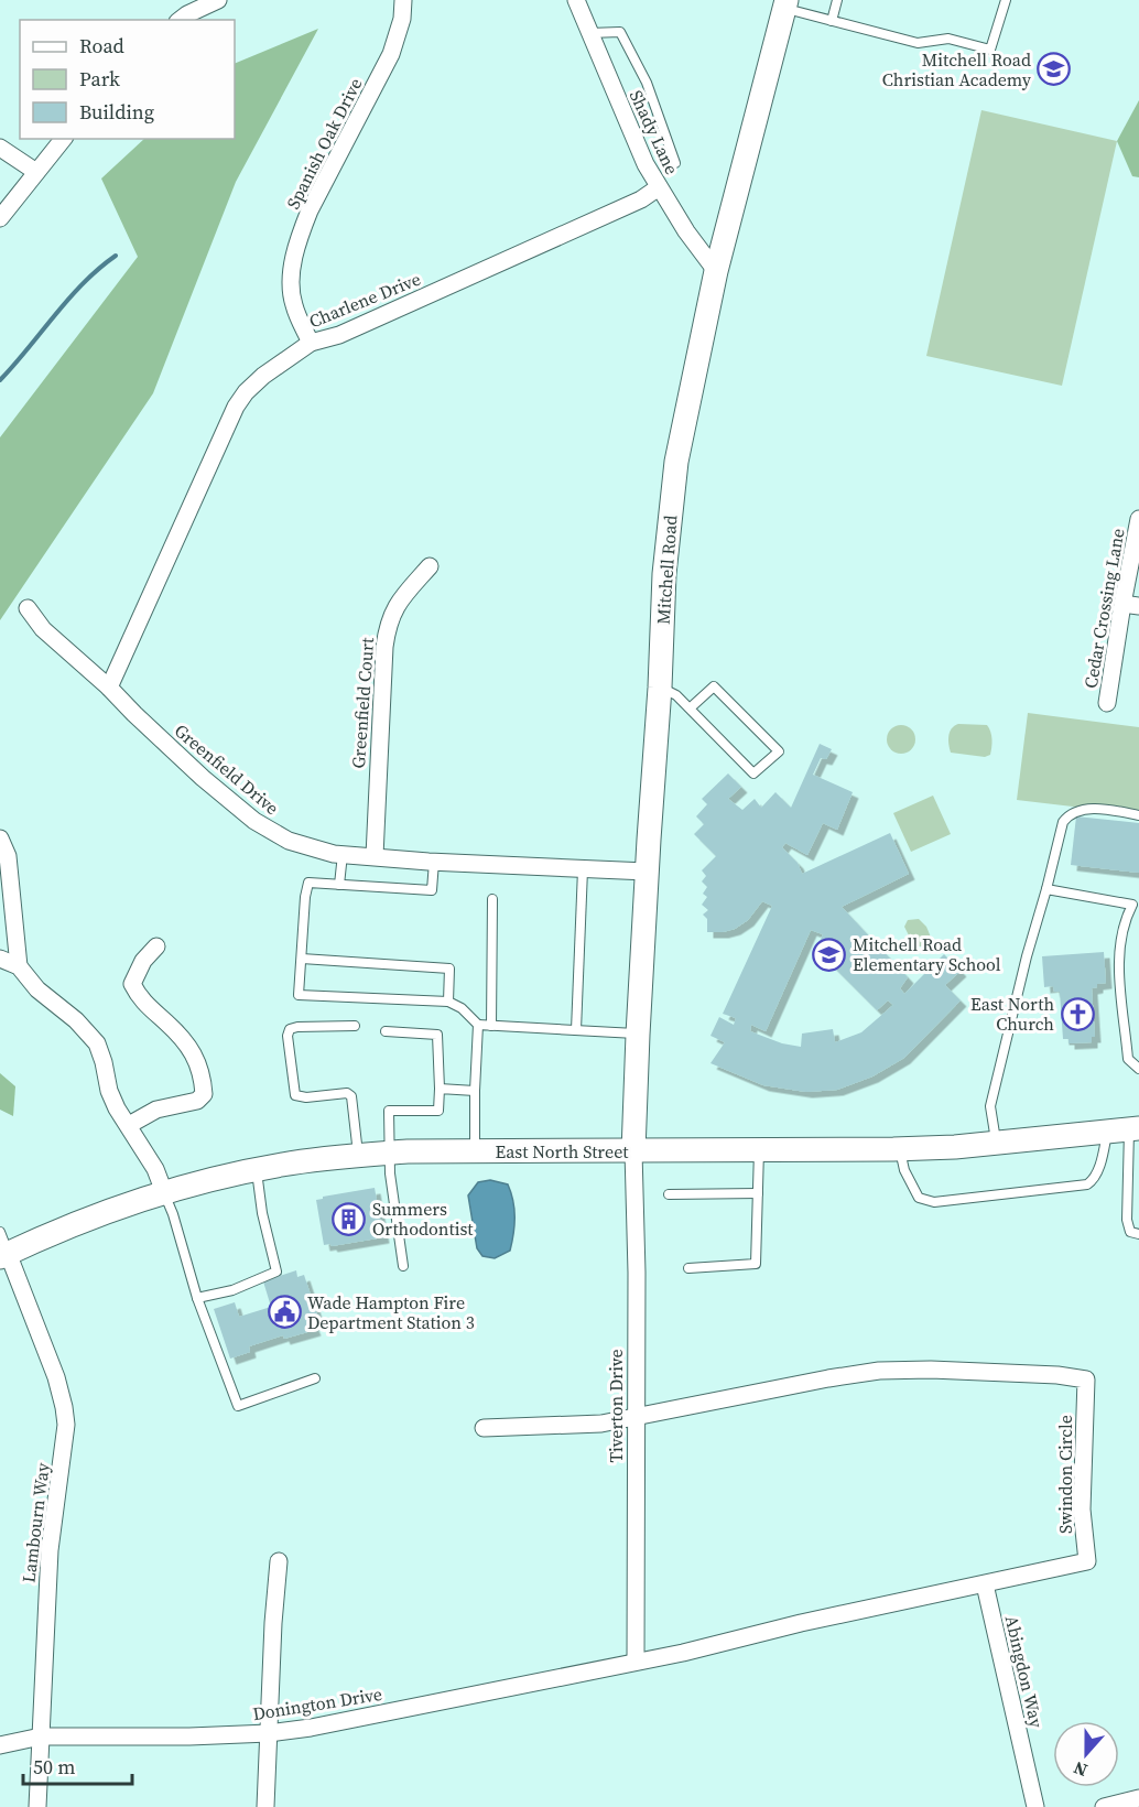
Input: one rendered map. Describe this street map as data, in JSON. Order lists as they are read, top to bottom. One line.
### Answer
{"streets":{"street":["Shady Lane","Spanish Oak Drive","Charlene Drive","Mitchell Road","Cedar Crossing Lane","Greenfield Court","Greenfield Drive","East North Street","Tiverton Drive","Swindon Circle","Lambourn Way","Abingdon Way","Donington Drive"]},"crossings":[["Shady Lane","Charlene Drive"],["Shady Lane","Mitchell Road"],["Spanish Oak Drive","Charlene Drive"],["Charlene Drive","Greenfield Drive"],["Mitchell Road","Greenfield Drive"],["Mitchell Road","East North Street"],["Mitchell Road","Tiverton Drive"],["Greenfield Court","Greenfield Drive"],["East North Street","Tiverton Drive"],["East North Street","Lambourn Way"],["Tiverton Drive","Swindon Circle"],["Tiverton Drive","Donington Drive"],["Swindon Circle","Abingdon Way"],["Swindon Circle","Donington Drive"],["Lambourn Way","Donington Drive"]],"places":{"school or university":["Mitchell Road Christian Academy","Mitchell Road Elementary School"],"church":["East North Church"],"building":["Summers Orthodontist"],"public building":["Wade Hampton Fire Department Station 3"]},"legend":["Road","Park","Building"],"scale_bar":"50 m","north":"bottom"}
